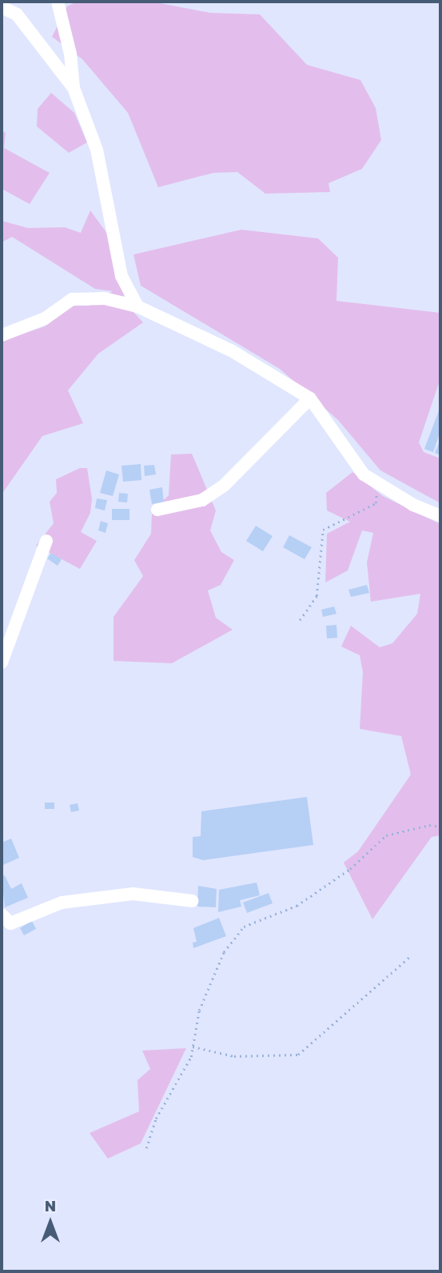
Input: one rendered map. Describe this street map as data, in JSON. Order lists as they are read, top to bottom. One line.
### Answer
{"north":"top"}
